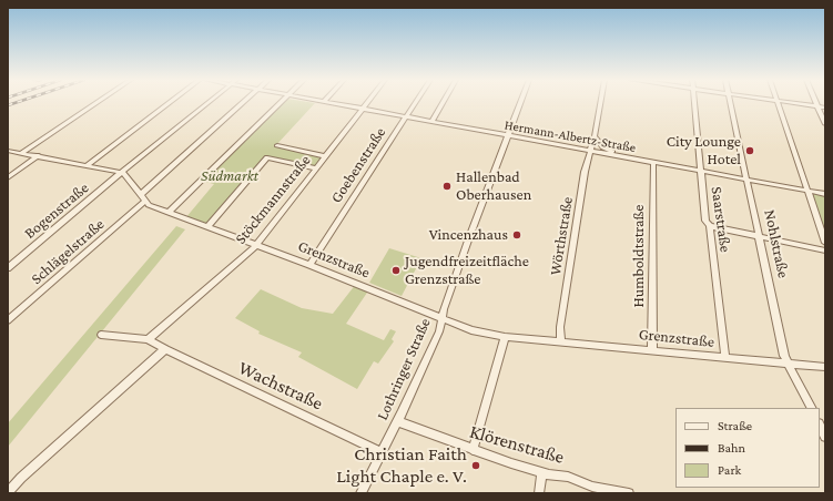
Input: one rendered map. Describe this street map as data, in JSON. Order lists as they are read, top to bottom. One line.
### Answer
{"streets":{"street":["Hermann-Albertz-Straße","Goebenstraße","Stöckmannstraße","Bogenstraße","Saarstraße","Wörthstraße","Nohlstraße","Schlägelstraße","Humboldtstraße","Grenzstraße","Lothringer Straße","Wachstraße","Klörenstraße"]},"crossings":[["Hermann-Albertz-Straße","Goebenstraße"],["Hermann-Albertz-Straße","Stöckmannstraße"],["Hermann-Albertz-Straße","Saarstraße"],["Hermann-Albertz-Straße","Wörthstraße"],["Hermann-Albertz-Straße","Nohlstraße"],["Hermann-Albertz-Straße","Humboldtstraße"],["Hermann-Albertz-Straße","Lothringer Straße"],["Goebenstraße","Grenzstraße"],["Stöckmannstraße","Grenzstraße"],["Saarstraße","Grenzstraße"],["Wörthstraße","Grenzstraße"],["Nohlstraße","Grenzstraße"],["Schlägelstraße","Grenzstraße"],["Humboldtstraße","Grenzstraße"],["Grenzstraße","Lothringer Straße"],["Lothringer Straße","Wachstraße"],["Lothringer Straße","Klörenstraße"]],"parks":["Südmarkt"],"places":["City Lounge Hotel","Hallenbad Oberhausen","Vincenzhaus","Jugendfreizeitfläche Grenzstraße","Christian Faith Light Chaple e. V."],"legend":["Straße","Bahn","Park"]}
